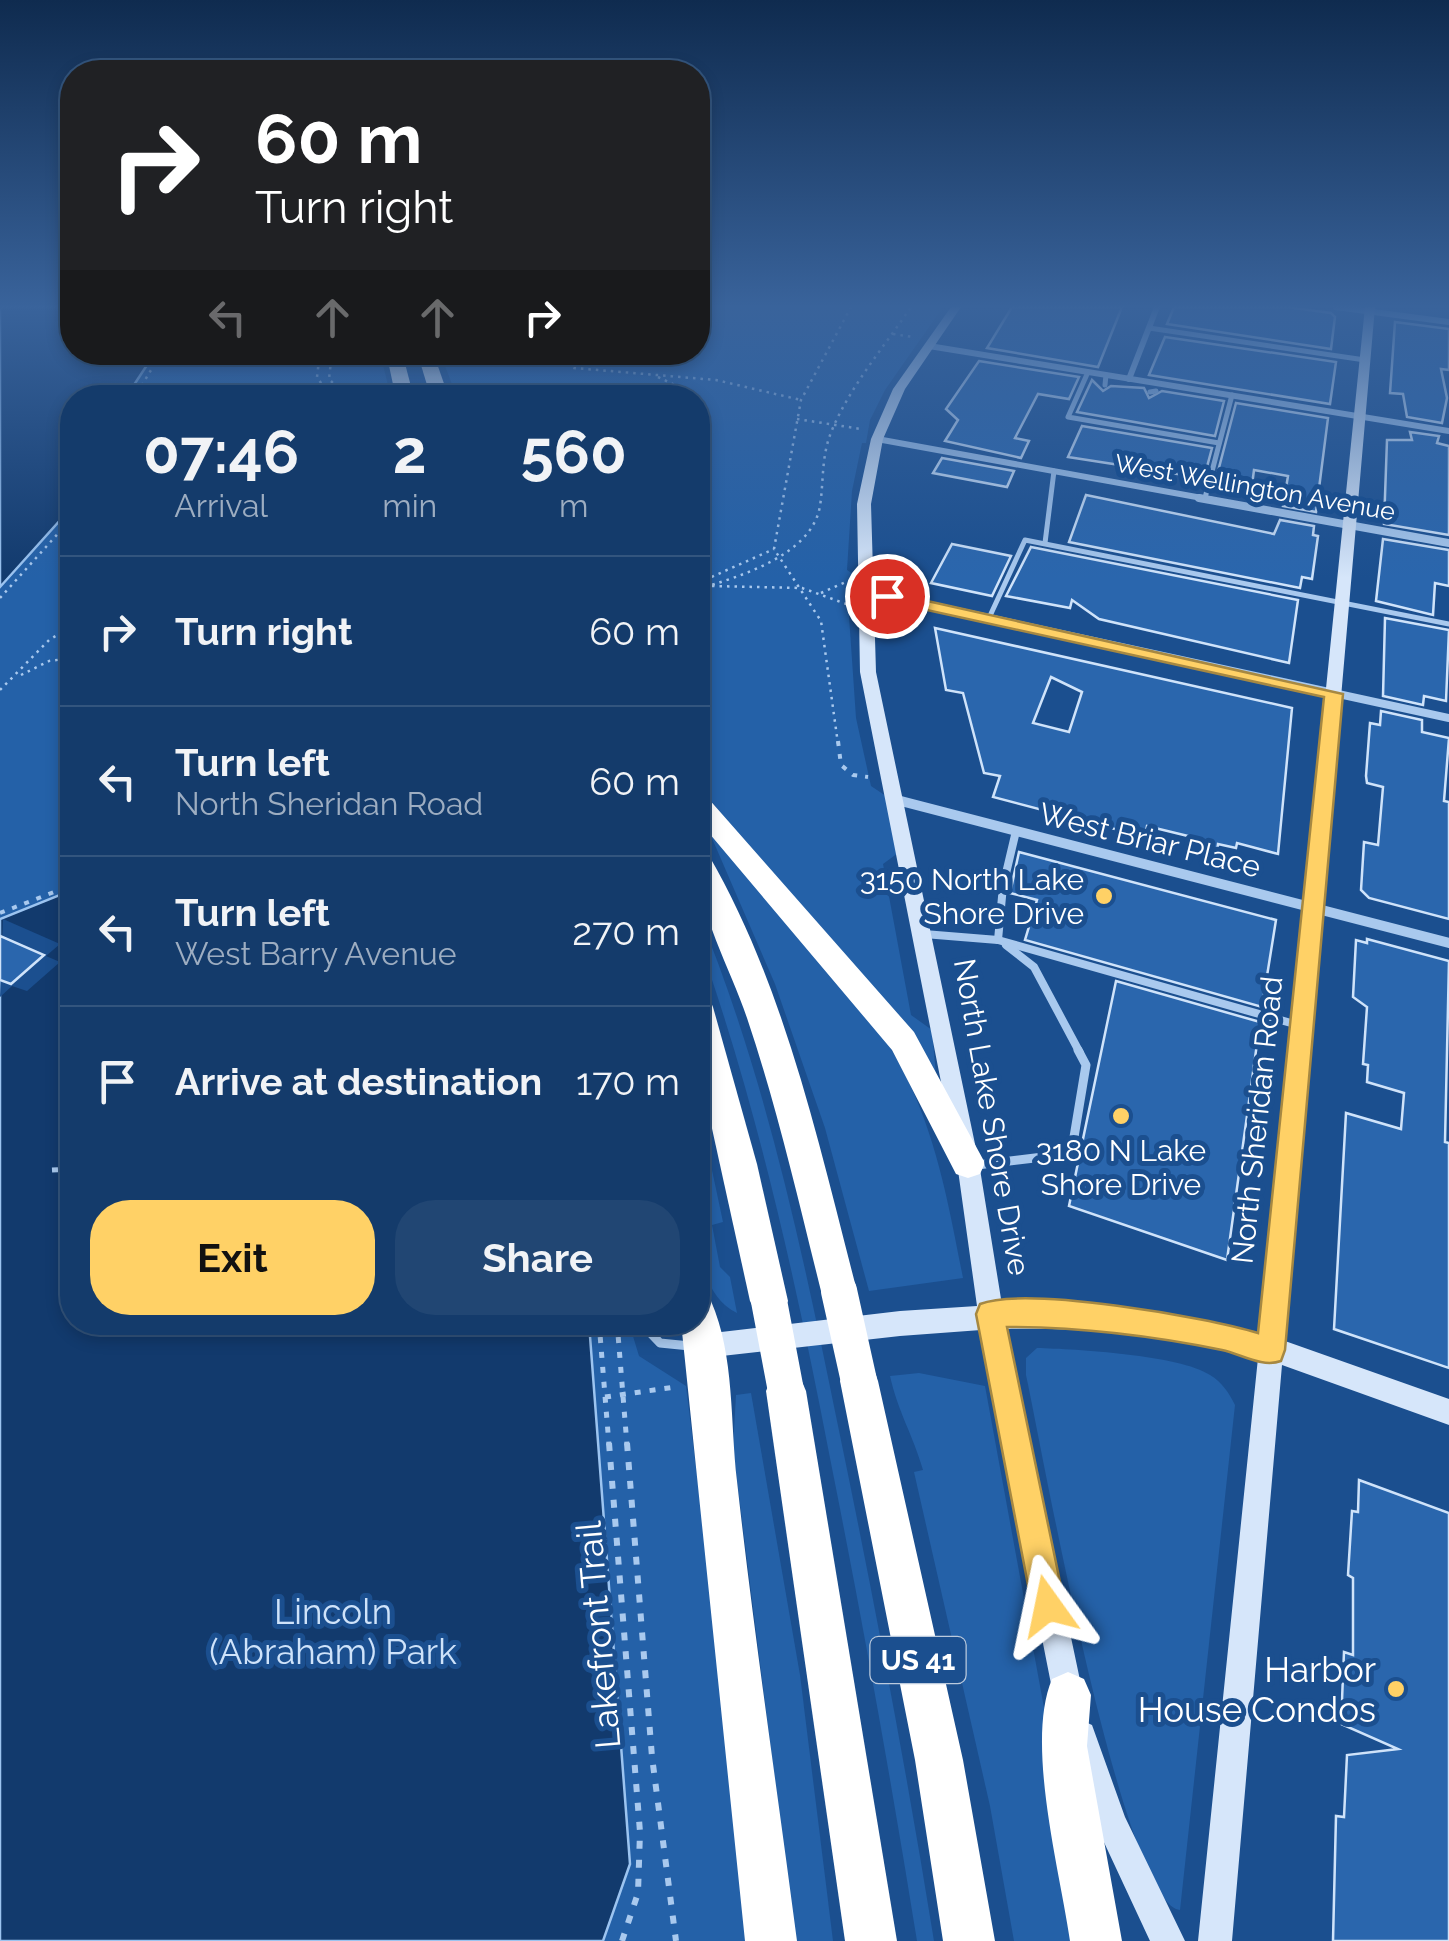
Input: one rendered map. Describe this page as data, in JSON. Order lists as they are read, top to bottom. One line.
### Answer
{"streets":{"highway":["US 41"],"main road":["North Lake Shore Drive","North Sheridan Road"],"street":["West Wellington Avenue","West Briar Place"],"path":["Lakefront Trail"]},"crossings":[["West Wellington Avenue","North Lake Shore Drive"],["West Wellington Avenue","North Sheridan Road"],["West Briar Place","North Lake Shore Drive"],["West Briar Place","North Sheridan Road"]],"parks":["Lincoln (Abraham) Park"],"places":["3150 North Lake Shore Drive","3180 N Lake Shore Drive","Harbor House Condos"],"page":{"turn":["60 m","Turn right"],"eta":["07:46","Arrival","2","min","560","m"],"list":[{"name":"Turn right","value":"60 m"},{"name":"Turn left","note":"North Sheridan Road","value":"60 m"},{"name":"Turn left","note":"West Barry Avenue","value":"270 m"},{"name":"Arrive at destination","value":"170 m"}],"buttons":["Exit","Share"]}}
